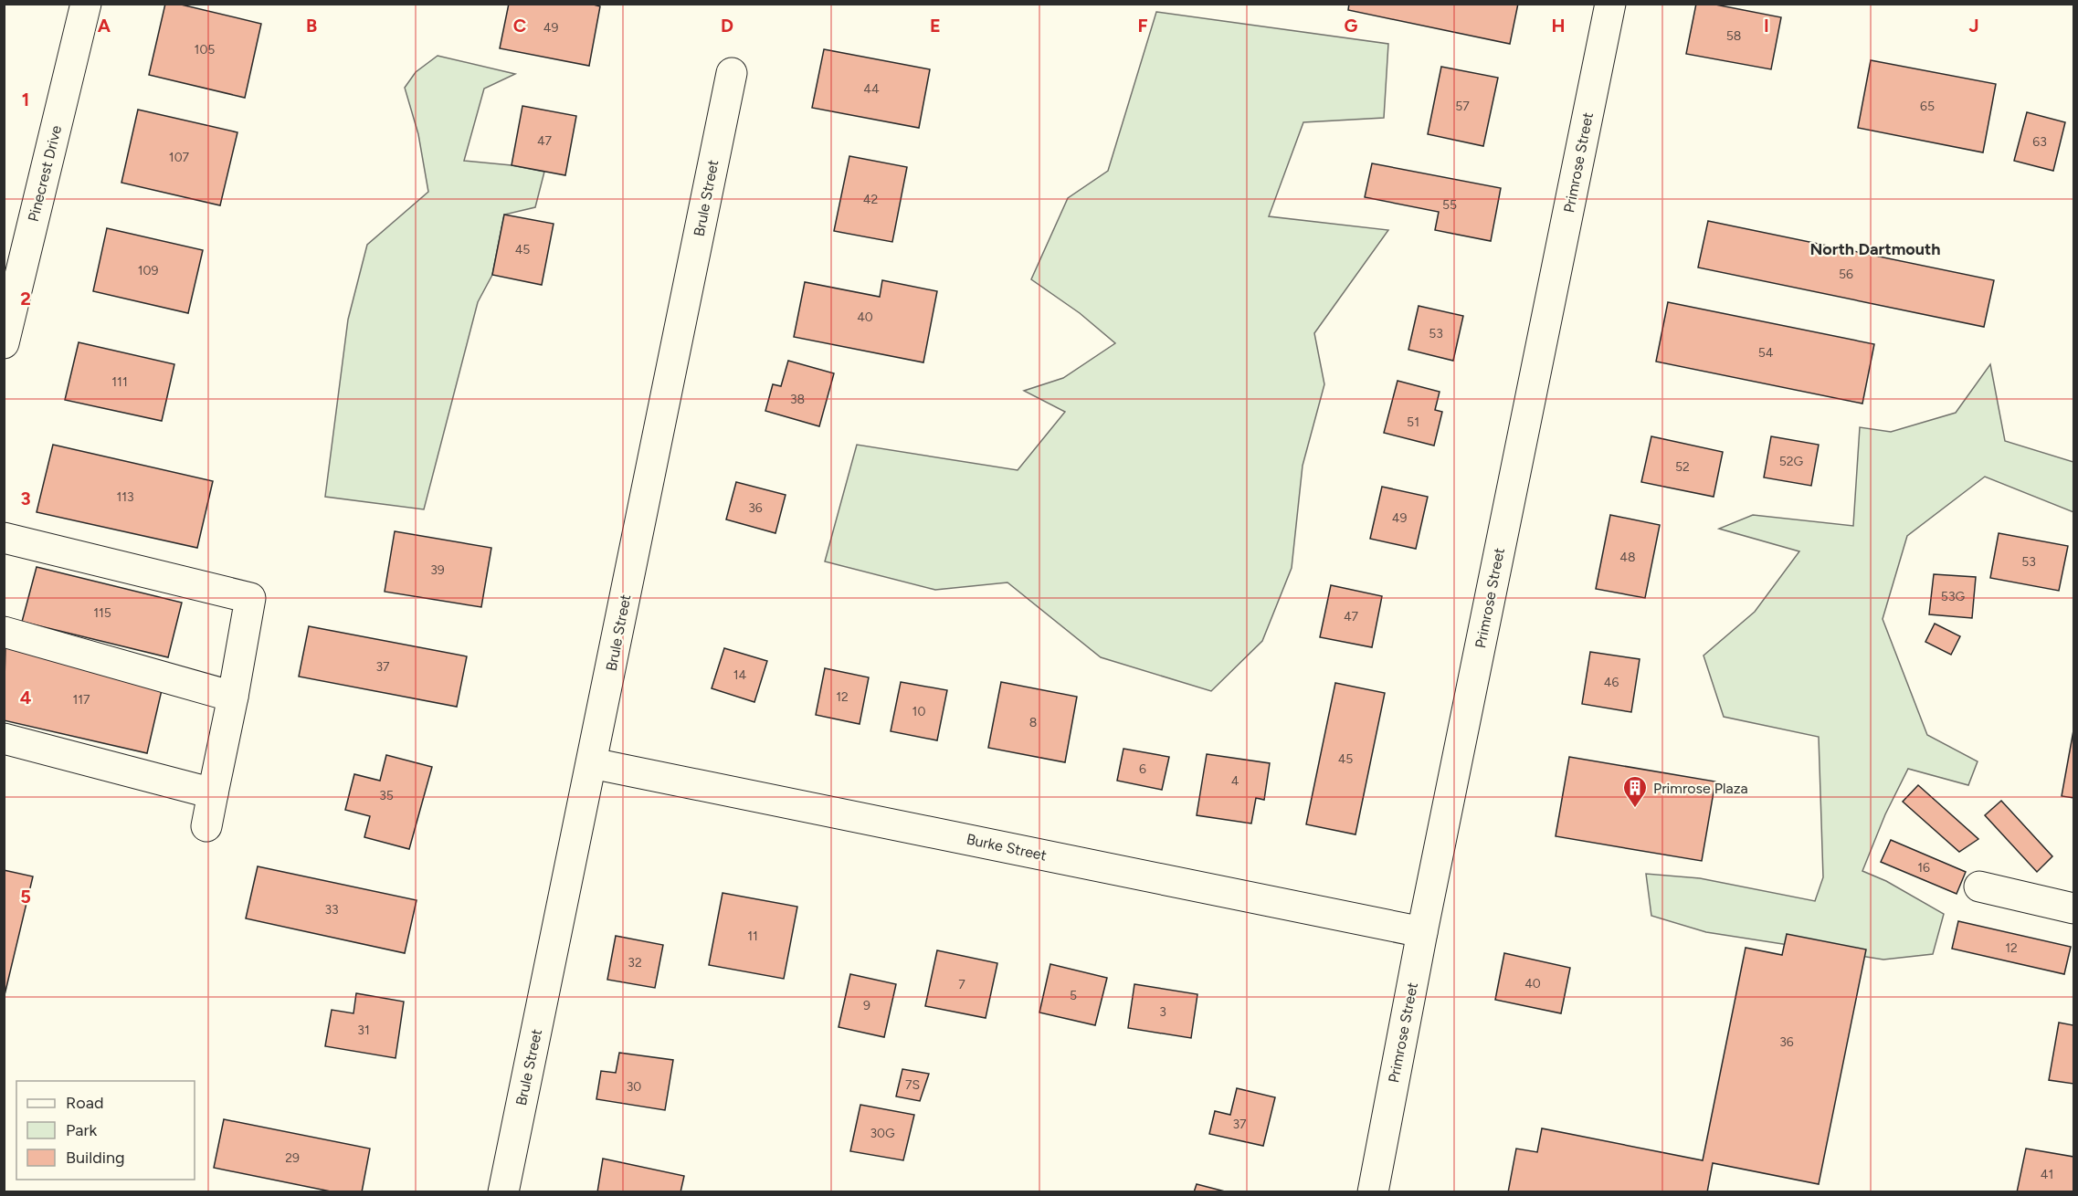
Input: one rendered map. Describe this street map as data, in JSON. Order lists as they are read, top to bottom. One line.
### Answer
{"streets":{"street":["Primrose Street","Pinecrest Drive","Brule Street","Burke Street"]},"crossings":[["Primrose Street","Burke Street"],["Brule Street","Burke Street"]],"districts":["North Dartmouth"],"places":{"building":["Primrose Plaza"]},"house_numbers":["49","58","105","44","57","65","47","63","107","42","55","45","109","56","40","53","54","111","38","51","52G","52","113","36","49","48","53","39","53G","115","47","37","14","46","12","117","10","8","45","6","4","35","16","33","11","12","32","40","7","5","9","3","31","36","7S","30","37","30G","29","41"],"legend":["Road","Park","Building"],"grid":{"columns":["A","B","C","D","E","F","G","H","I","J"],"rows":["1","2","3","4","5"]}}
